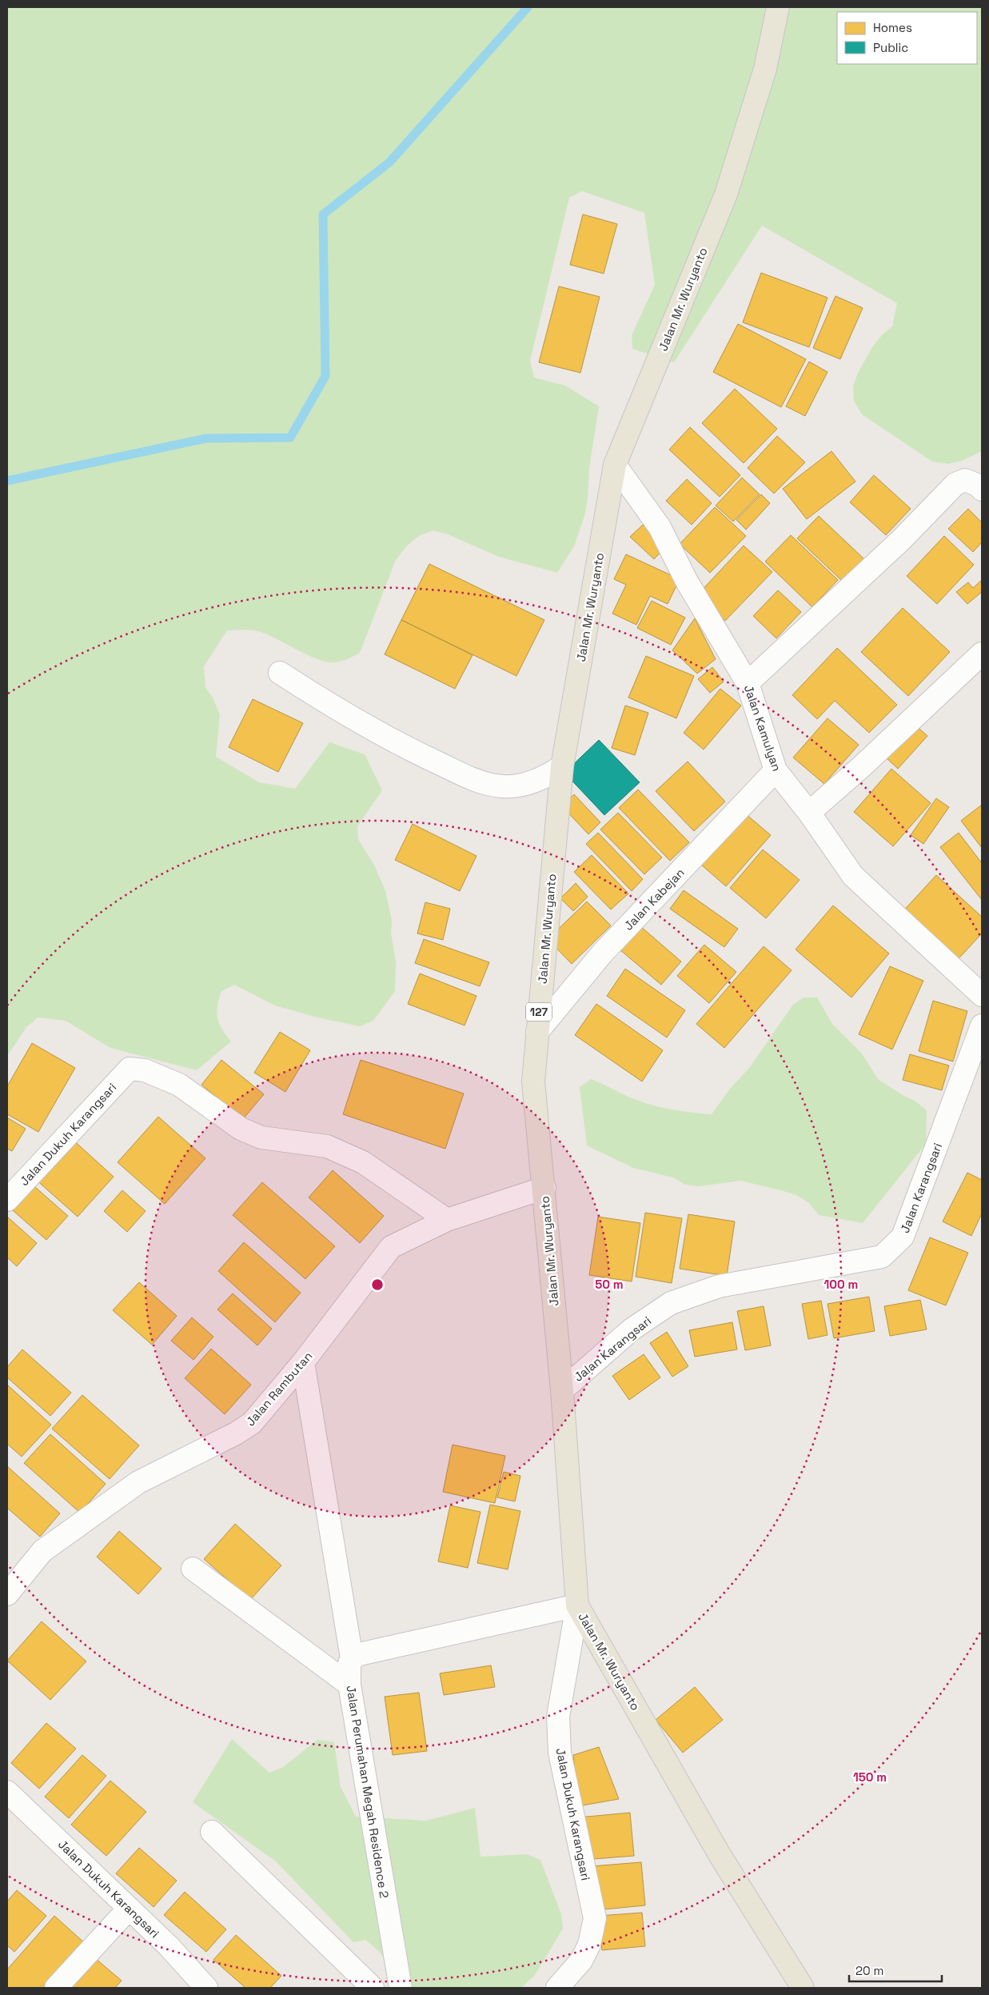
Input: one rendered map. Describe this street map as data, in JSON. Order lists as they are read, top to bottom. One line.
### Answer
{"streets":{"main road":["Jalan Mr. Wuryanto","127"],"street":["Jalan Kamulyan","Jalan Kabejan","Jalan Dukuh Karangsari","Jalan Karangsari","Jalan Rambutan","Jalan Perumahan Megah Residence 2"]},"crossings":[["Jalan Mr. Wuryanto","Jalan Kamulyan"],["Jalan Mr. Wuryanto","Jalan Kabejan"],["Jalan Mr. Wuryanto","Jalan Dukuh Karangsari"],["Jalan Mr. Wuryanto","Jalan Karangsari"],["Jalan Mr. Wuryanto","Jalan Rambutan"],["Jalan Kamulyan","Jalan Kabejan"],["Jalan Dukuh Karangsari","Jalan Rambutan"],["Jalan Rambutan","Jalan Perumahan Megah Residence 2"]],"legend":["Homes","Public"],"scale_bar":"20 m","rings":["50 m","100 m","150 m"]}
